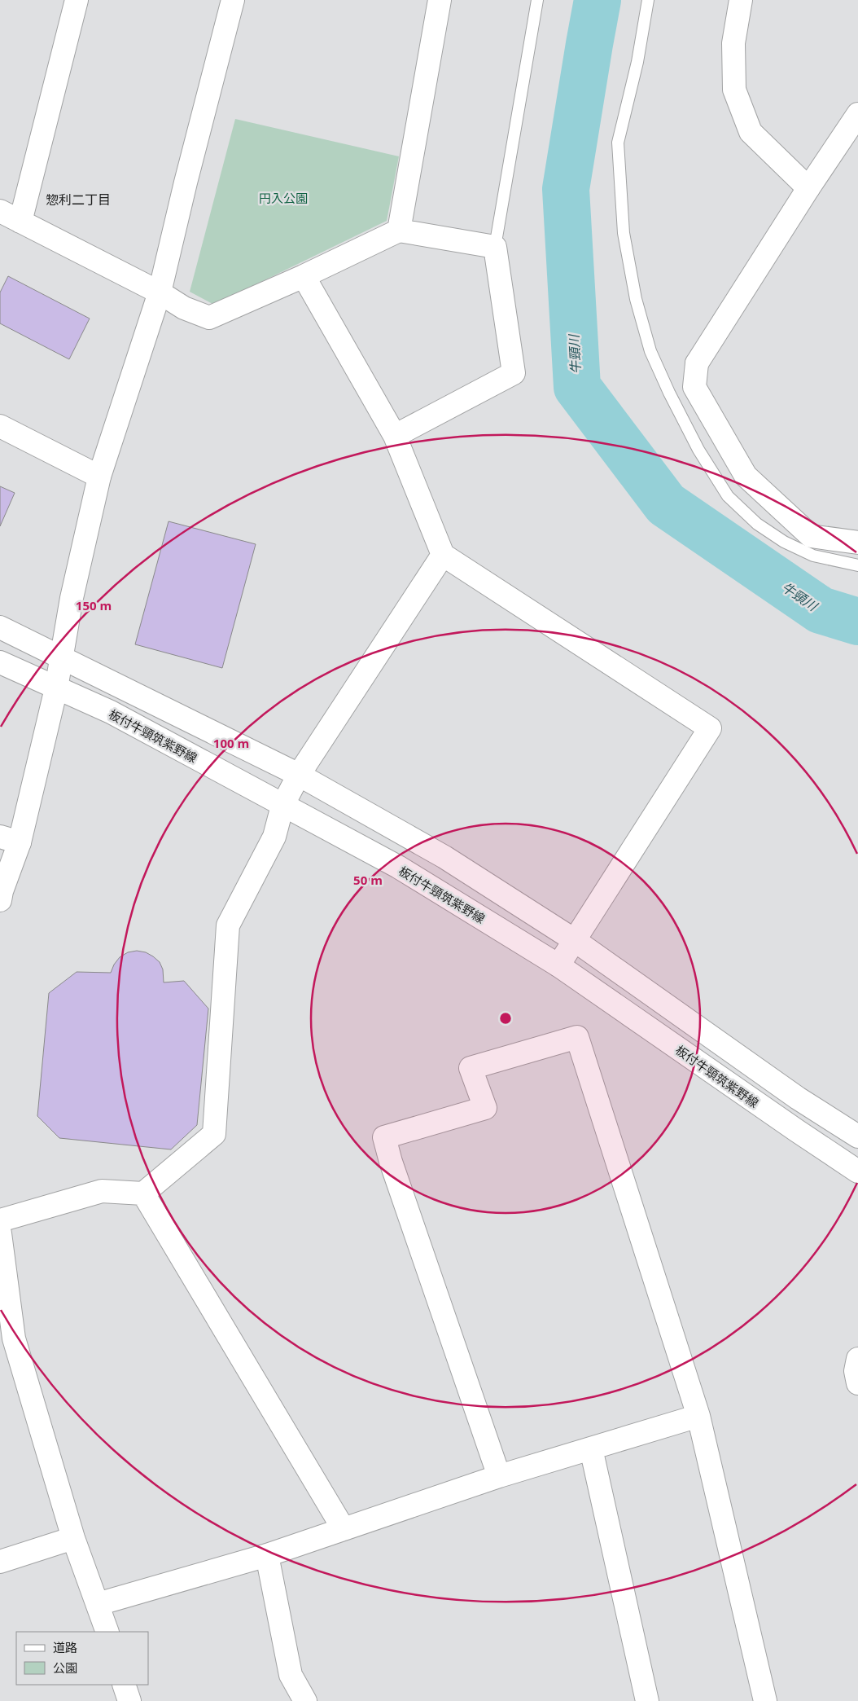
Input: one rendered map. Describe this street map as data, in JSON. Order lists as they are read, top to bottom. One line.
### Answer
{"streets":{"street":["板付牛頸筑紫野線"]},"districts":["惣利二丁目"],"water":["牛頸川"],"parks":["円入公園"],"legend":["道路","公園"],"rings":["150 m","100 m","50 m"]}
